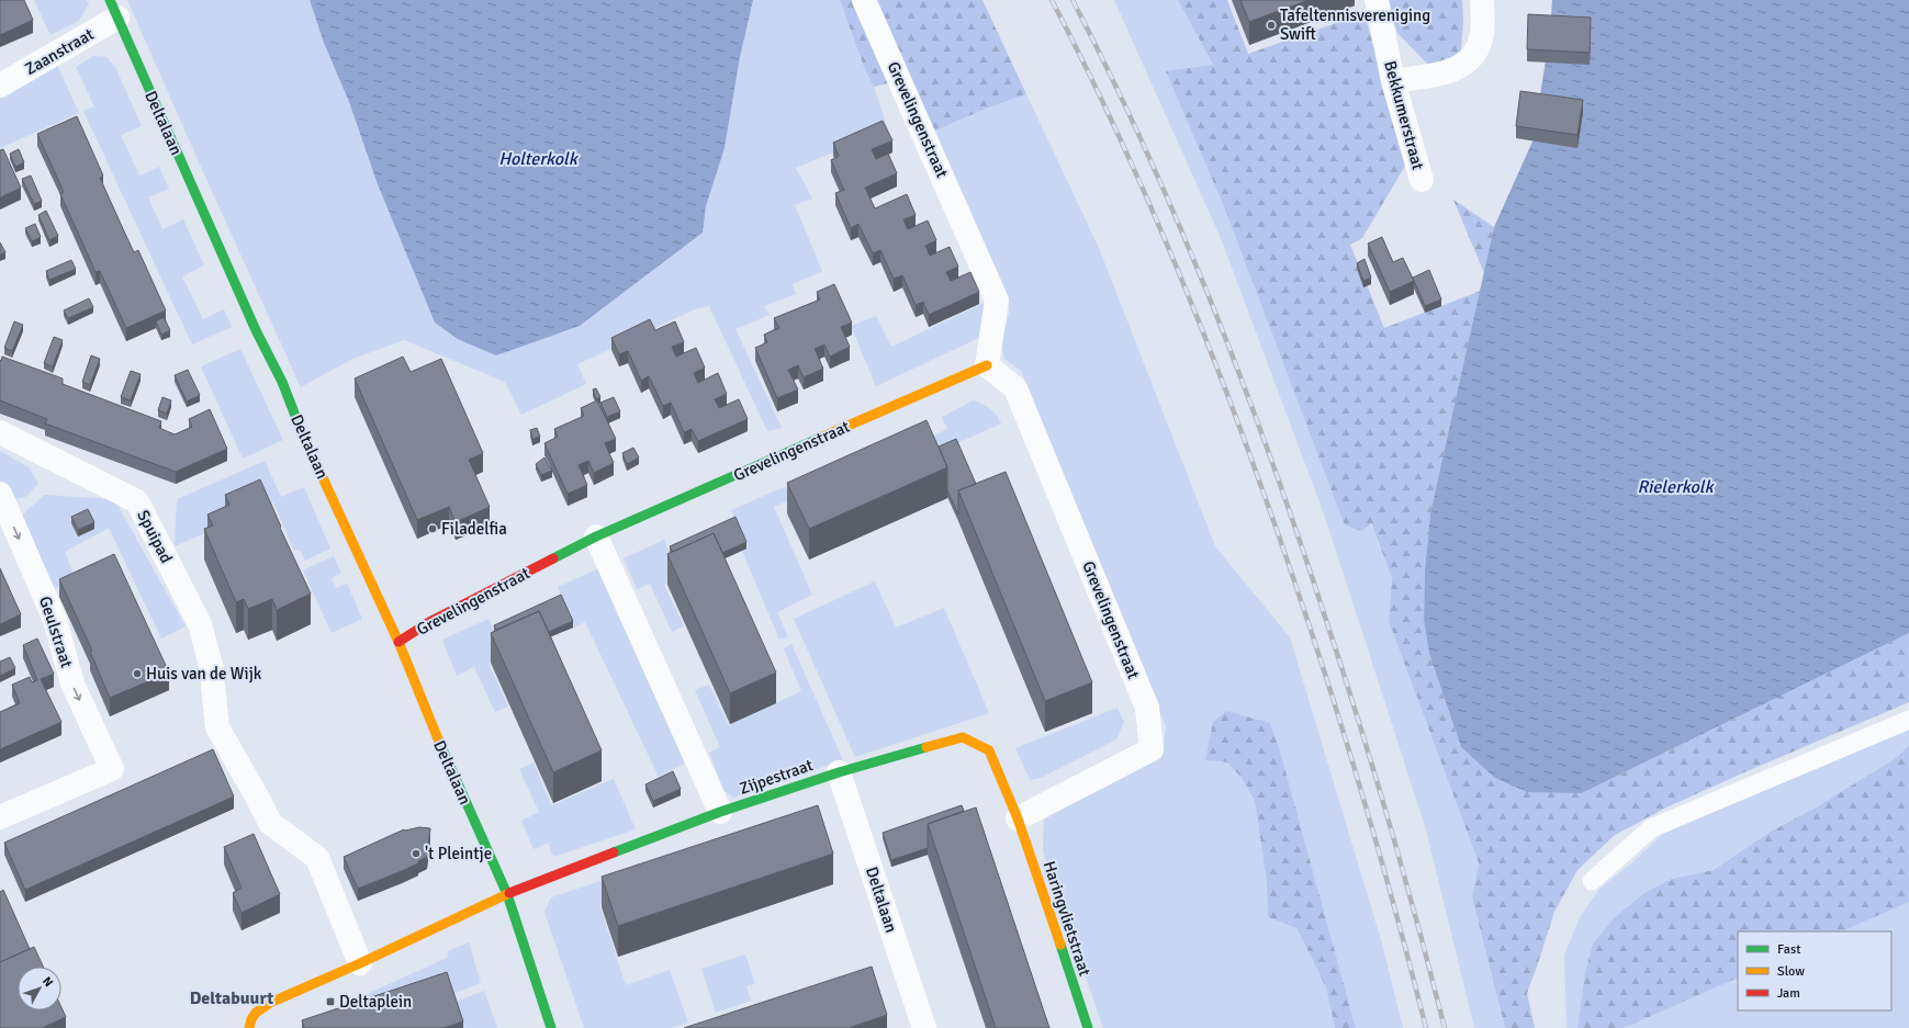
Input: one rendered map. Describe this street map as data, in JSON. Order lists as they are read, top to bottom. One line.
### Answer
{"streets":{"street":["Zaanstraat","Bekkumerstraat","Grevelingenstraat","Deltalaan","Spuipad","Geulstraat","Zijpestraat","Haringvlietstraat"]},"crossings":[["Zaanstraat","Deltalaan"],["Grevelingenstraat","Deltalaan"],["Grevelingenstraat","Zijpestraat"],["Grevelingenstraat","Haringvlietstraat"],["Deltalaan","Zijpestraat"],["Zijpestraat","Haringvlietstraat"]],"districts":["Deltabuurt"],"water":["Holterkolk","Rielerkolk"],"places":{"other":["Tafeltennisvereniging Swift","Filadelfia","Huis van de Wijk","'t Pleintje"],"transit":["Deltaplein"]},"legend":["Fast","Slow","Jam"],"north":"top right"}
